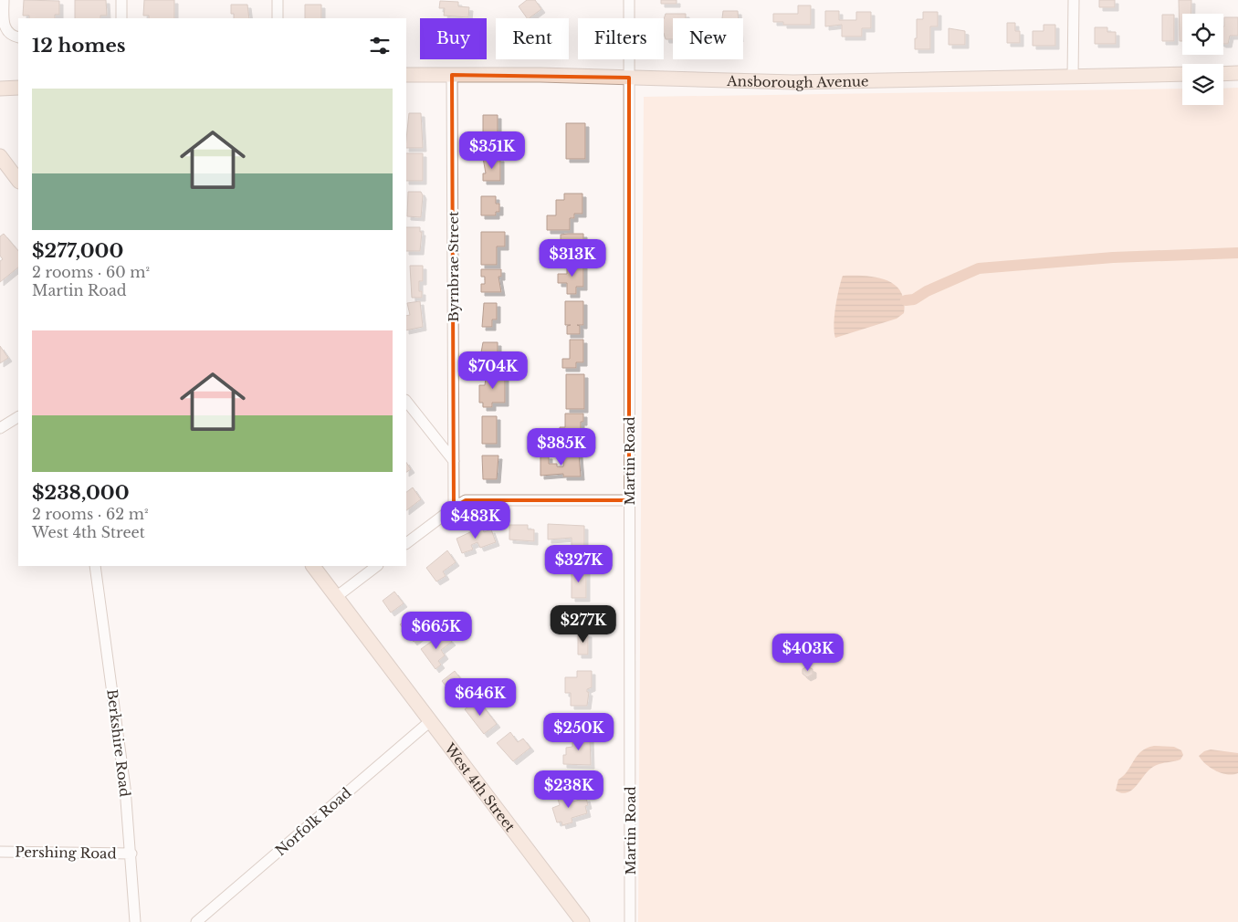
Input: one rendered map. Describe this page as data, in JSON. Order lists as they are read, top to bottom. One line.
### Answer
{"streets":{"main road":["Ansborough Avenue","West 4th Street"],"street":["Byrnbrae Street","Martin Road","Berkshire Road","Norfolk Road","Pershing Road"]},"crossings":[["Ansborough Avenue","Byrnbrae Street"],["Ansborough Avenue","Martin Road"],["Berkshire Road","Pershing Road"],["West 4th Street","Norfolk Road"]],"page":{"chip":["Buy","Rent","Filters","New"],"heading":"12 homes","list":[{"name":"$277,000","note":"2 rooms · 60 m² · Martin Road"},{"name":"$238,000","note":"2 rooms · 62 m² · West 4th Street"}],"price":["$351K","$313K","$704K","$385K","$483K","$327K","$277K","$665K","$403K","$646K","$250K","$238K"]}}
